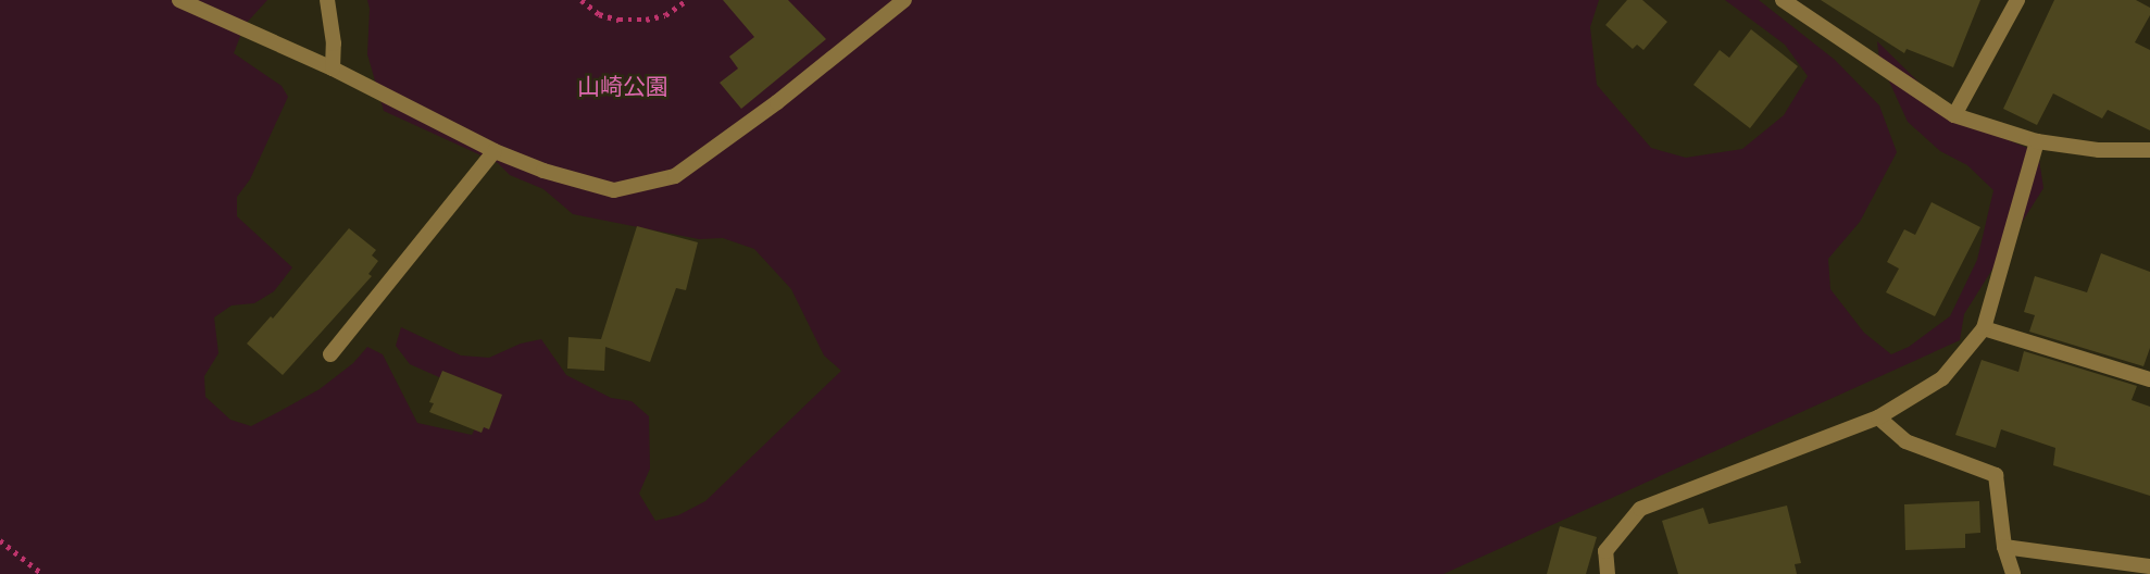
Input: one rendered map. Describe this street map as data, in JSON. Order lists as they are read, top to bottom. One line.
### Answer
{"parks":["山崎公園"]}
